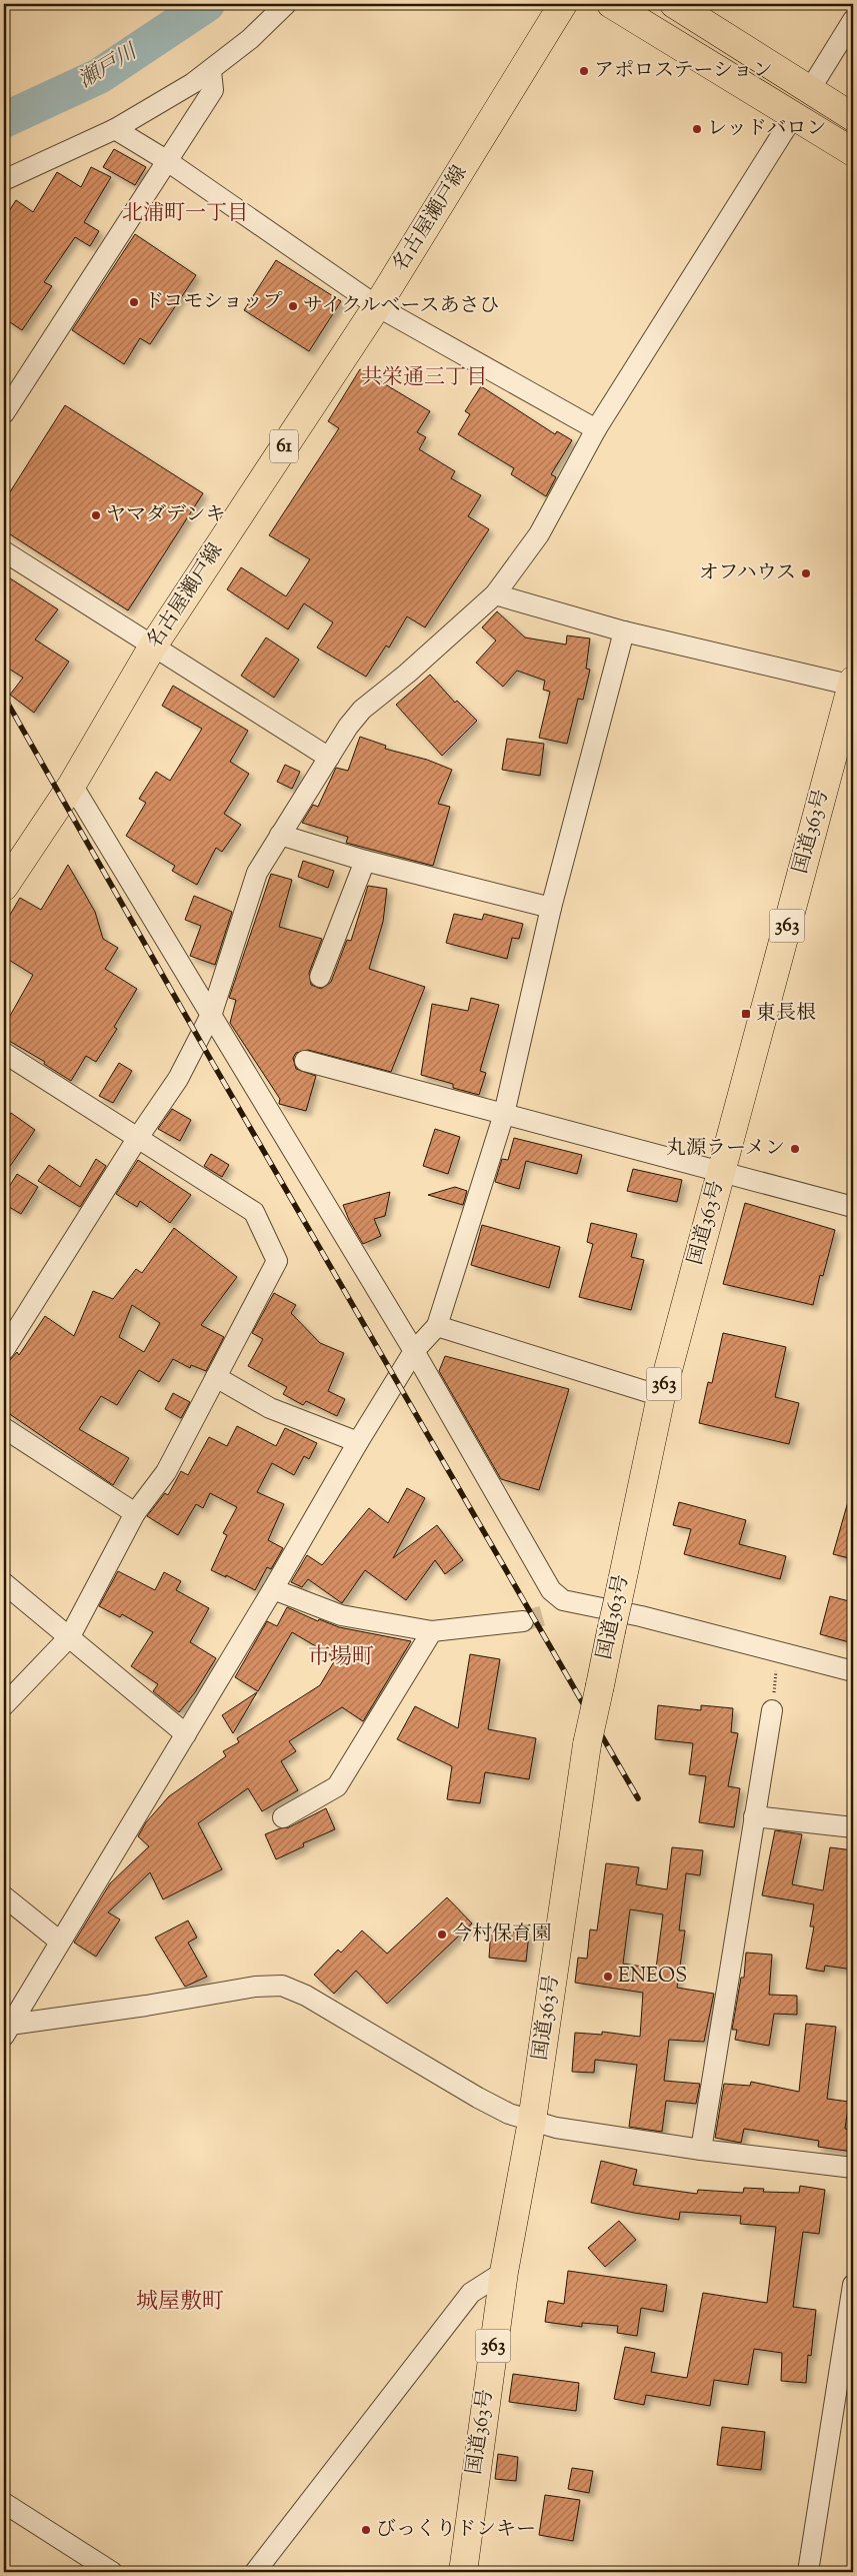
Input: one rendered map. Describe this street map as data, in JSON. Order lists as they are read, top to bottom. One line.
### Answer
{"streets":{"main road":["名古屋瀬戸線","61","国道363号","363"]},"districts":["北浦町一丁目","共栄通三丁目","市場町","城屋敷町"],"water":["瀬戸川"],"places":{"other":["アポロステーション","レッドバロン","ドコモショップ","サイクルベースあさひ","ヤマダデンキ","オフハウス","丸源ラーメン","今村保育園","ENEOS","びっくりドンキー"],"transit":["東長根"]}}
